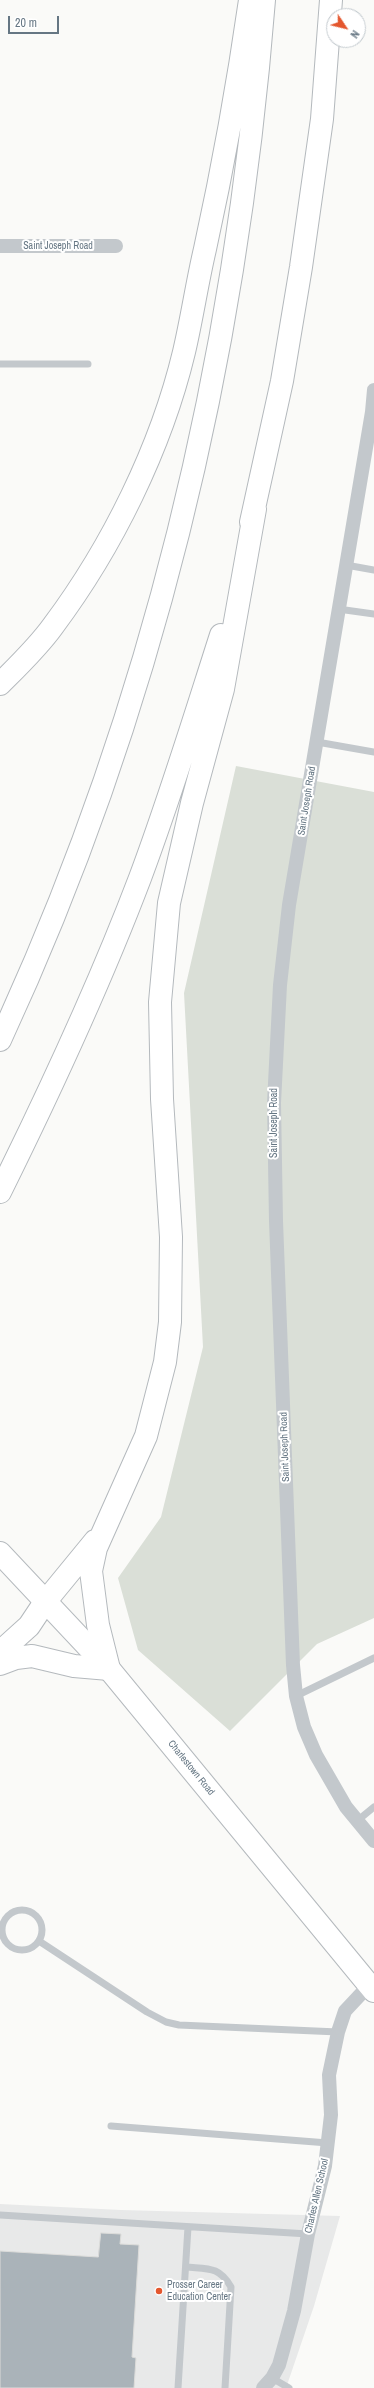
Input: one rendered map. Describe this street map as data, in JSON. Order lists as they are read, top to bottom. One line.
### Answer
{"streets":{"main road":["Charlestown Road"],"street":["Saint Joseph Road","Charles Allen School"]},"crossings":[["Charlestown Road","Charles Allen School"]],"places":["Prosser Career Education Center"],"scale_bar":"20 m","north":"bottom right"}
